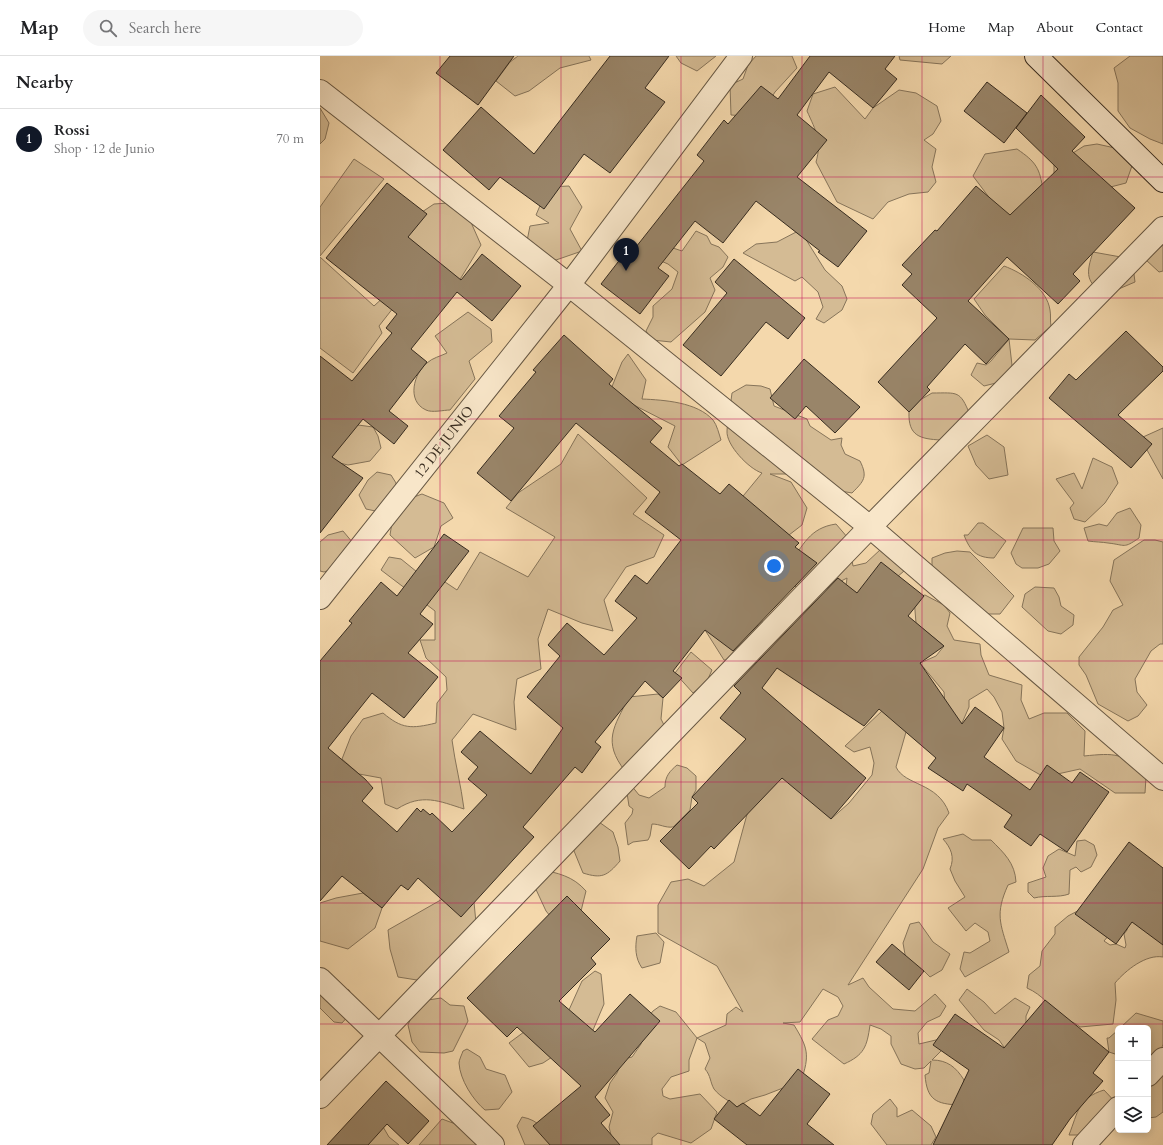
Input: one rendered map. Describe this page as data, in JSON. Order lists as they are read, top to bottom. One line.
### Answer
{"streets":{"street":["12 DE JUNIO"]},"page":{"header":"Map","search":"Search here","nav":["Home","Map","About","Contact"],"heading":"Nearby","list":[{"mark":"1","name":"Rossi","note":"Shop · 12 de Junio","value":"70 m"}],"pins":"1","map_buttons":["+","−"]}}
